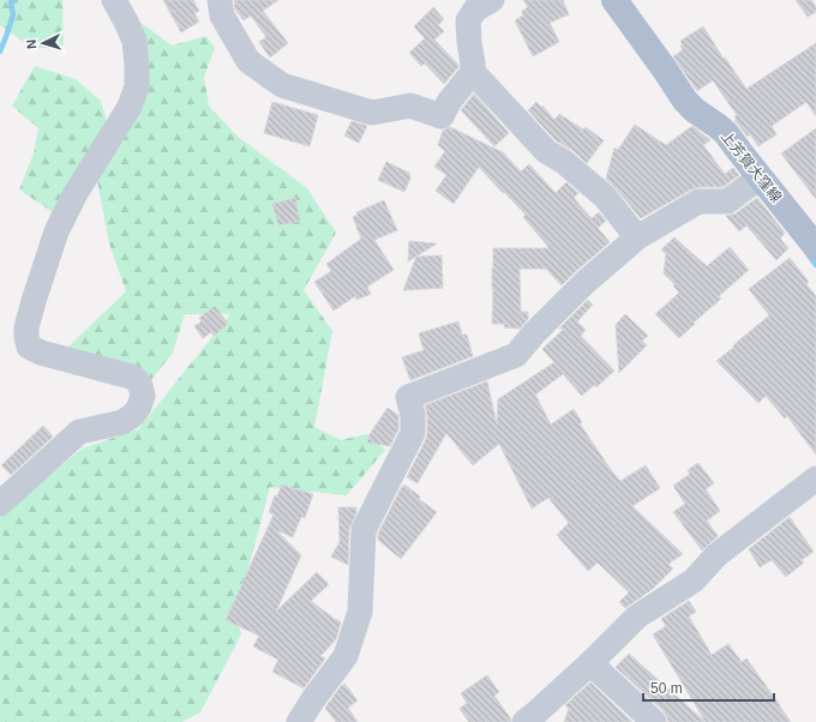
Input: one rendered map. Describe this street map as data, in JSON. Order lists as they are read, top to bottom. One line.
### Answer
{"streets":{"main road":["上芳賀大窪線"]},"scale_bar":"50 m","north":"left"}
